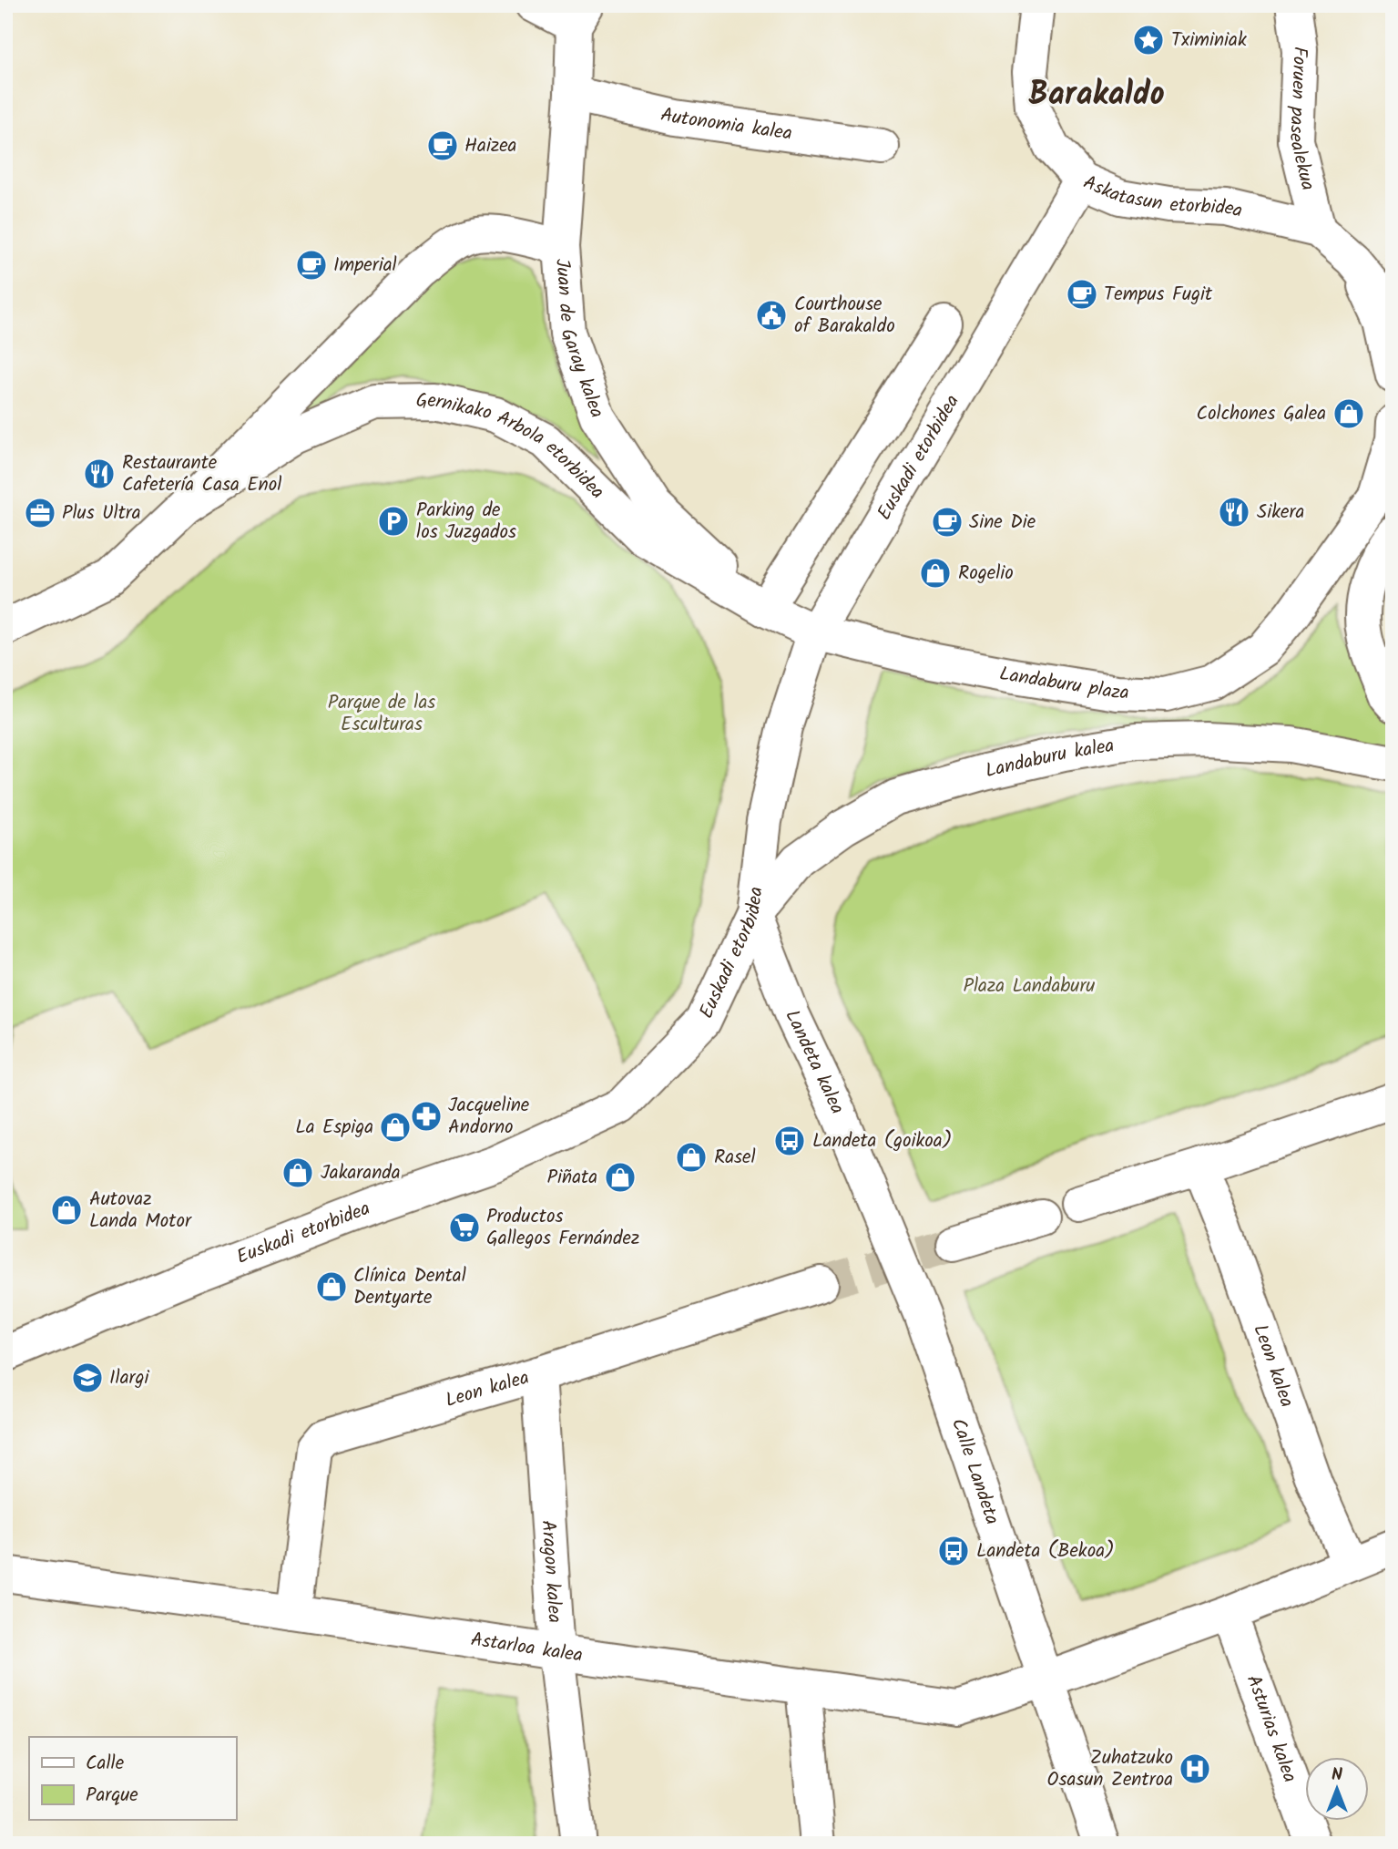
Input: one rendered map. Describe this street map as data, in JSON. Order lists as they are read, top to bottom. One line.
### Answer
{"streets":{"street":["Foruen pasealekua","Autonomia kalea","Askatasun etorbidea","Juan de Garay kalea","Gernikako Arbola etorbidea","Euskadi etorbidea","Landaburu plaza","Landaburu kalea","Landeta kalea","Leon kalea","Calle Landeta","Aragon kalea","Astarloa kalea","Asturias kalea"]},"crossings":[["Foruen pasealekua","Askatasun etorbidea"],["Autonomia kalea","Juan de Garay kalea"],["Askatasun etorbidea","Euskadi etorbidea"],["Juan de Garay kalea","Gernikako Arbola etorbidea"],["Gernikako Arbola etorbidea","Euskadi etorbidea"],["Gernikako Arbola etorbidea","Landaburu plaza"],["Euskadi etorbidea","Landaburu plaza"],["Euskadi etorbidea","Landaburu kalea"],["Euskadi etorbidea","Landeta kalea"],["Landaburu kalea","Landeta kalea"],["Landeta kalea","Calle Landeta"],["Leon kalea","Aragon kalea"],["Leon kalea","Astarloa kalea"],["Calle Landeta","Astarloa kalea"],["Aragon kalea","Astarloa kalea"]],"districts":["Barakaldo"],"parks":["Parque de las Esculturas","Plaza Landaburu"],"places":{"place":["Tximiniak"],"cafe":["Haizea","Imperial","Tempus Fugit","Sine Die"],"public building":["Courthouse of Barakaldo"],"shop":["Colchones Galea","Rogelio","La Espiga","Rasel","Jakaranda","Piñata","Autovaz Landa Motor","Clínica Dental Dentyarte"],"restaurant":["Restaurante Cafetería Casa Enol","Sikera"],"office":["Plus Ultra"],"parking":["Parking de los Juzgados"],"pharmacy":["Jacqueline Andorno"],"bus stop":["Landeta (goikoa)","Landeta (Bekoa)"],"supermarket":["Productos Gallegos Fernández"],"school or university":["Ilargi"],"hospital":["Zuhatzuko Osasun Zentroa"]},"legend":["Calle","Parque"],"north":"top"}
